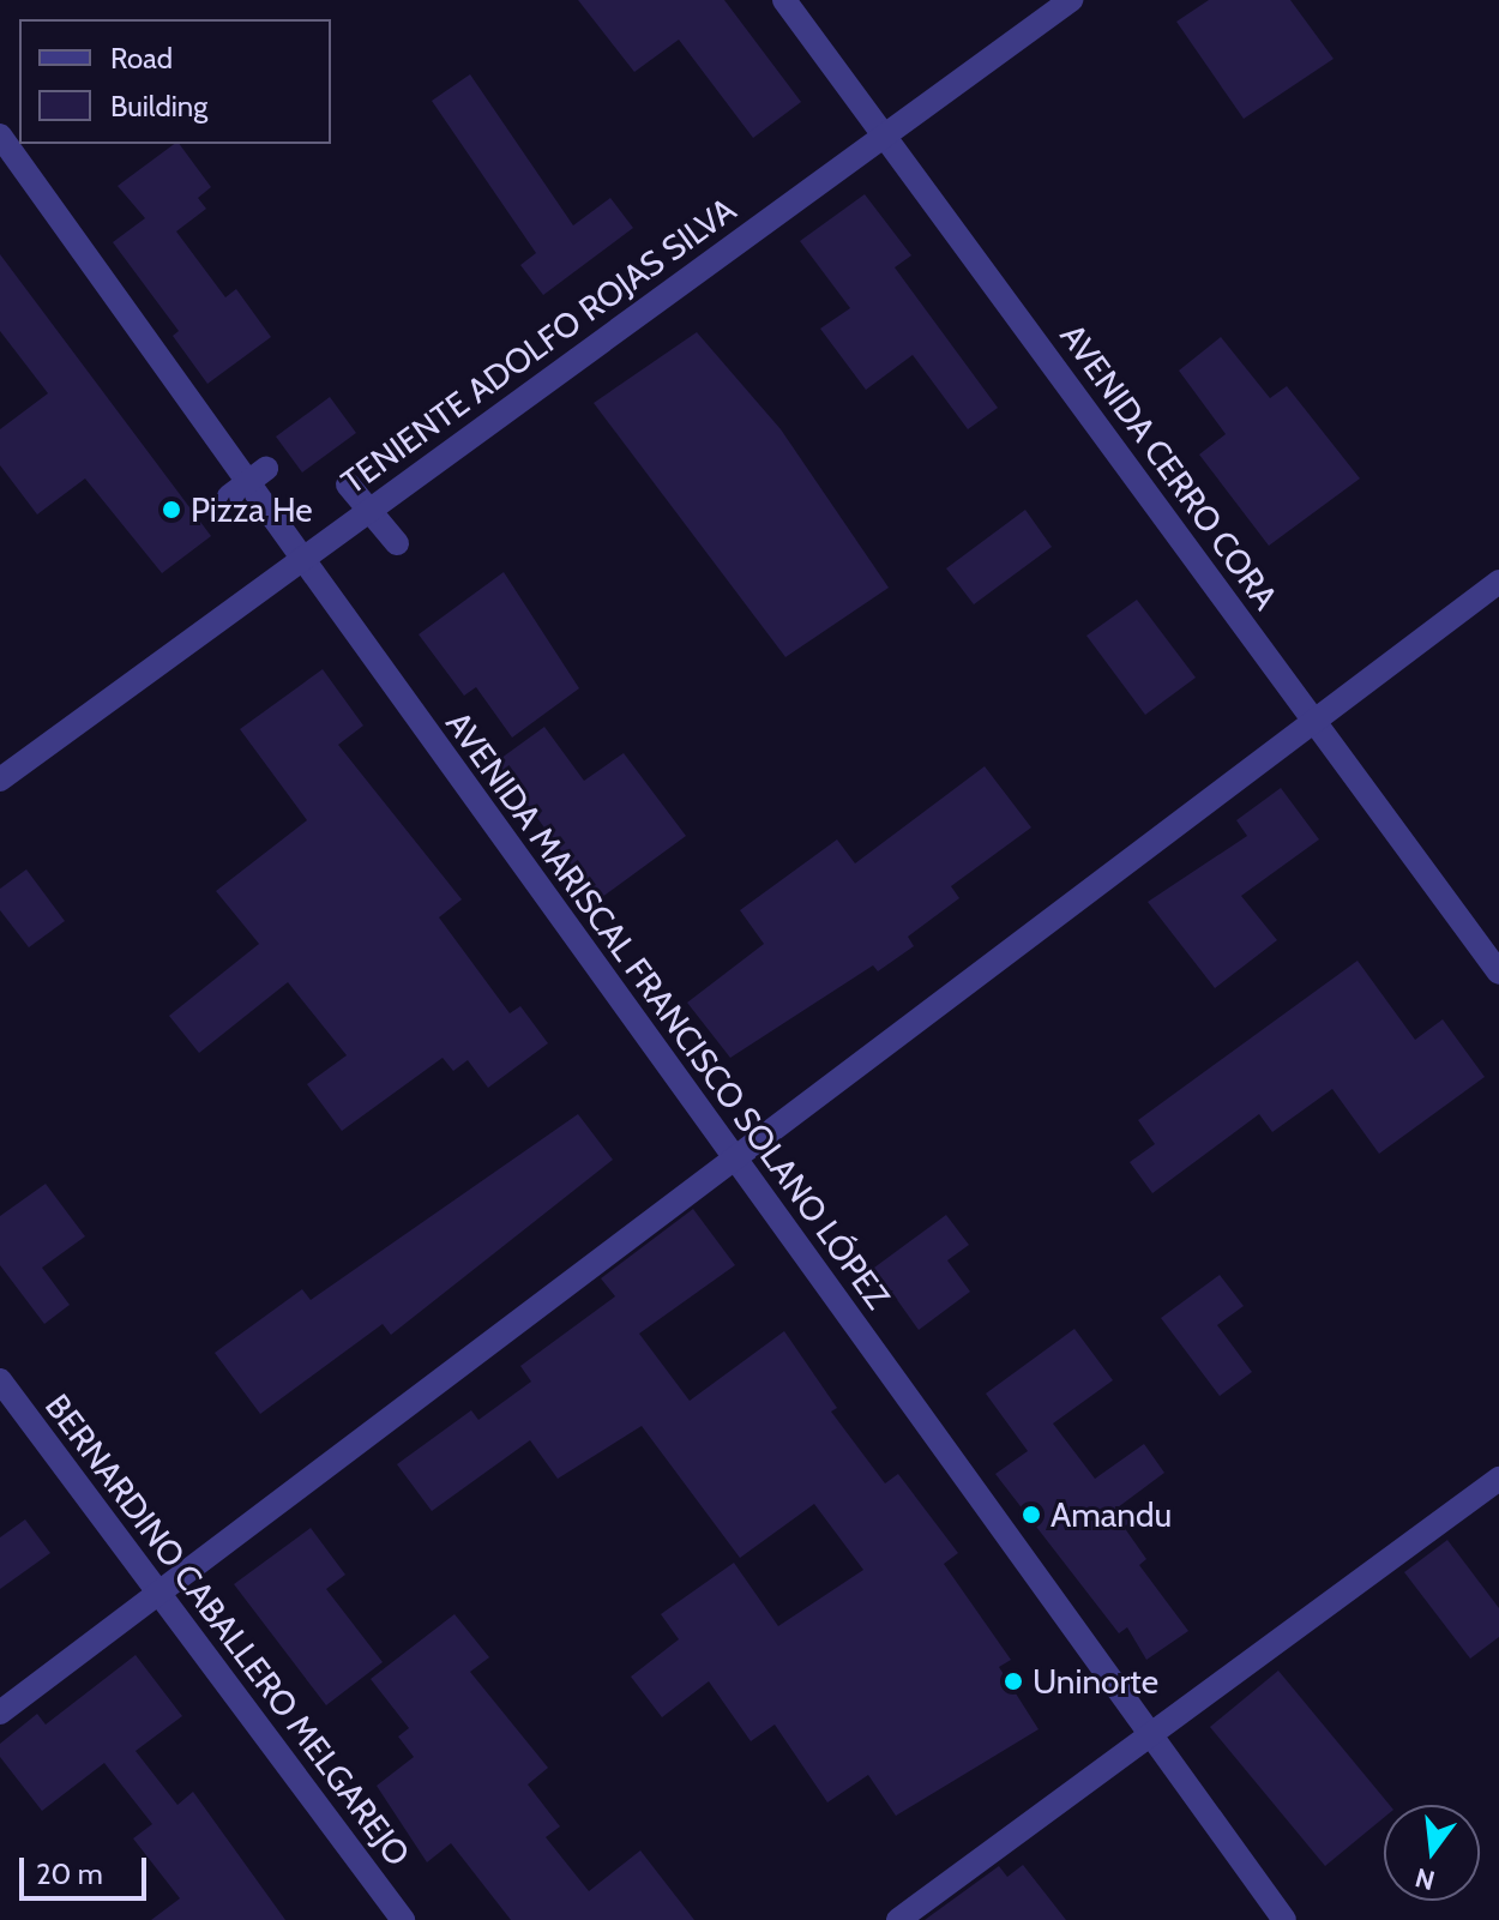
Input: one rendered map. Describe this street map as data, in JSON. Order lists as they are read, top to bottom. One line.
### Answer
{"streets":{"street":["TENIENTE ADOLFO ROJAS SILVA","AVENIDA CERRO CORA","AVENIDA MARISCAL FRANCISCO SOLANO LÓPEZ","BERNARDINO CABALLERO MELGAREJO"]},"crossings":[["TENIENTE ADOLFO ROJAS SILVA","AVENIDA CERRO CORA"],["TENIENTE ADOLFO ROJAS SILVA","AVENIDA MARISCAL FRANCISCO SOLANO LÓPEZ"]],"places":["Pizza He","Amandu","Uninorte"],"legend":["Road","Building"],"scale_bar":"20 m","north":"bottom"}
